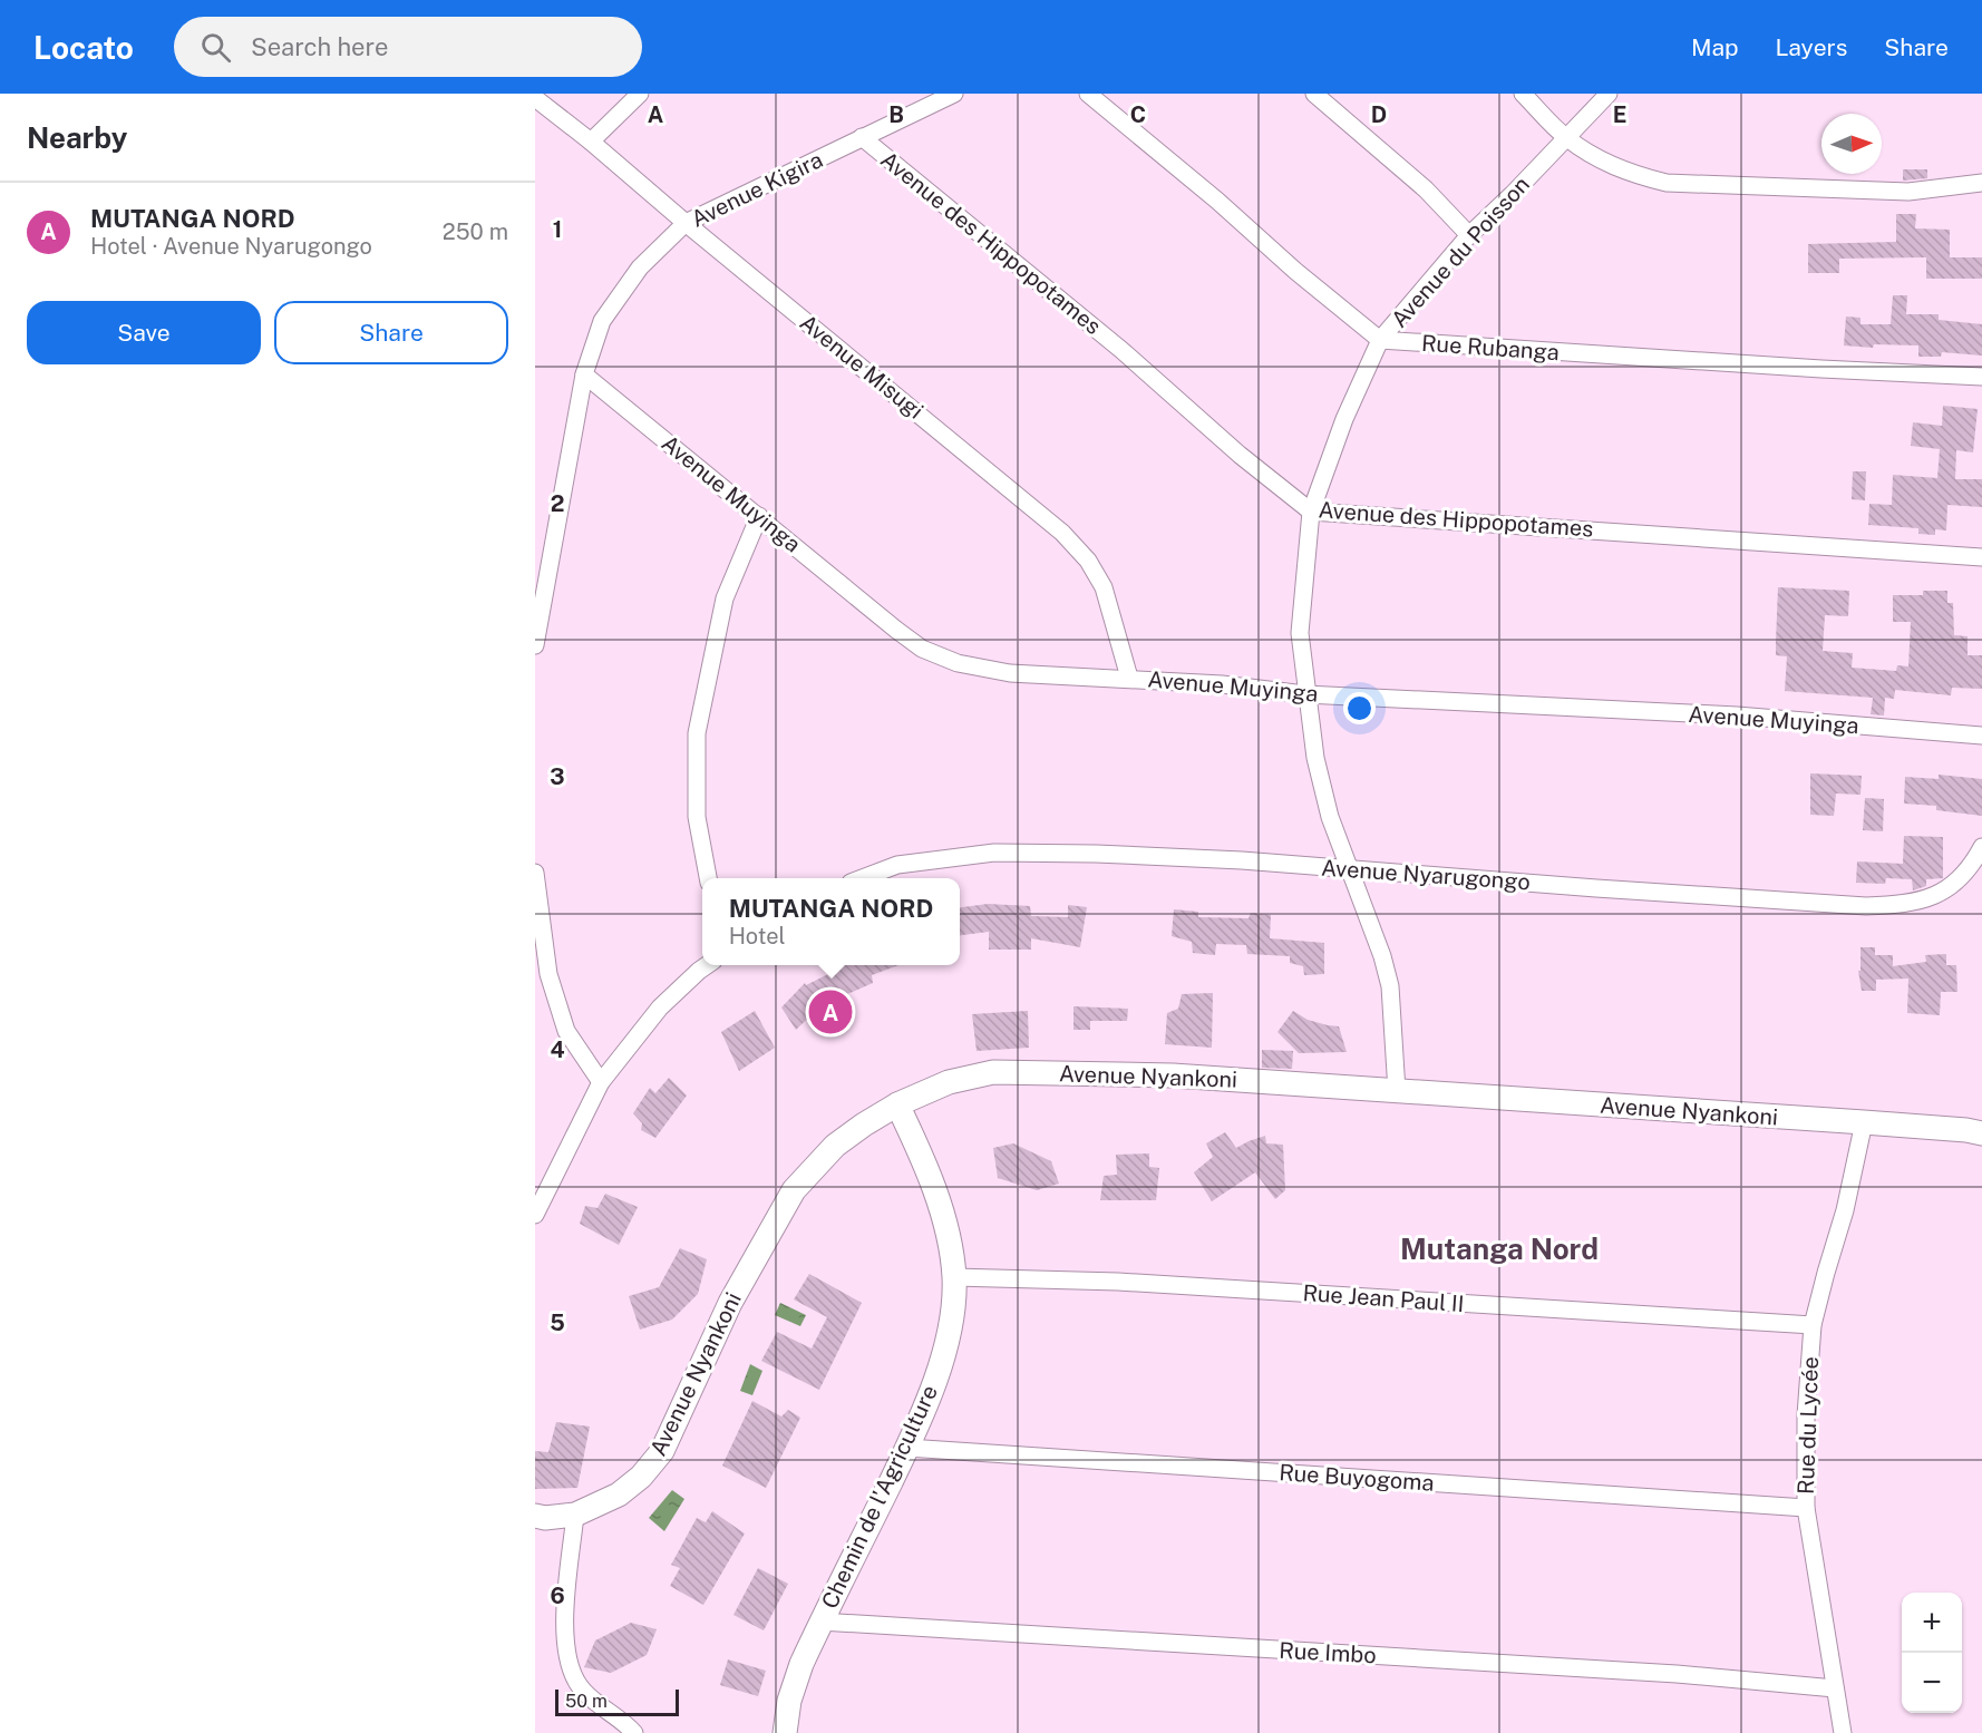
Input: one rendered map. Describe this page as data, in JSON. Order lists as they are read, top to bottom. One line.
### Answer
{"streets":{"street":["Avenue Kigira","Avenue des Hippopotames","Avenue du Poisson","Rue Rubanga","Avenue Misugi","Avenue Muyinga","Avenue Nyarugongo","Avenue Nyankoni","Rue Jean Paul II","Rue du Lycée","Rue Buyogoma","Chemin de l'Agriculture","Rue Imbo"]},"crossings":[["Avenue Kigira","Avenue des Hippopotames"],["Avenue Kigira","Avenue Misugi"],["Avenue Kigira","Avenue Muyinga"],["Avenue des Hippopotames","Avenue du Poisson"],["Avenue du Poisson","Rue Rubanga"],["Avenue du Poisson","Avenue Muyinga"],["Avenue du Poisson","Avenue Nyarugongo"],["Avenue du Poisson","Avenue Nyankoni"],["Avenue Misugi","Avenue Muyinga"],["Avenue Nyankoni","Rue du Lycée"],["Avenue Nyankoni","Chemin de l'Agriculture"],["Rue Jean Paul II","Rue du Lycée"],["Rue Jean Paul II","Chemin de l'Agriculture"],["Rue du Lycée","Rue Buyogoma"],["Rue du Lycée","Rue Imbo"],["Rue Buyogoma","Chemin de l'Agriculture"],["Chemin de l'Agriculture","Rue Imbo"]],"districts":["Mutanga Nord"],"scale_bar":"50 m","north":"right","page":{"header":"Locato","search":"Search here","nav":["Map","Layers","Share"],"heading":"Nearby","list":[{"mark":"A","name":"MUTANGA NORD","note":"Hotel · Avenue Nyarugongo","value":"250 m"}],"buttons":["Save","Share"],"popup":["MUTANGA NORD","Hotel"],"pins":"A","map_buttons":["+","−"],"scale":"50 m"},"grid":{"columns":["A","B","C","D","E"],"rows":["1","2","3","4","5","6"]}}
